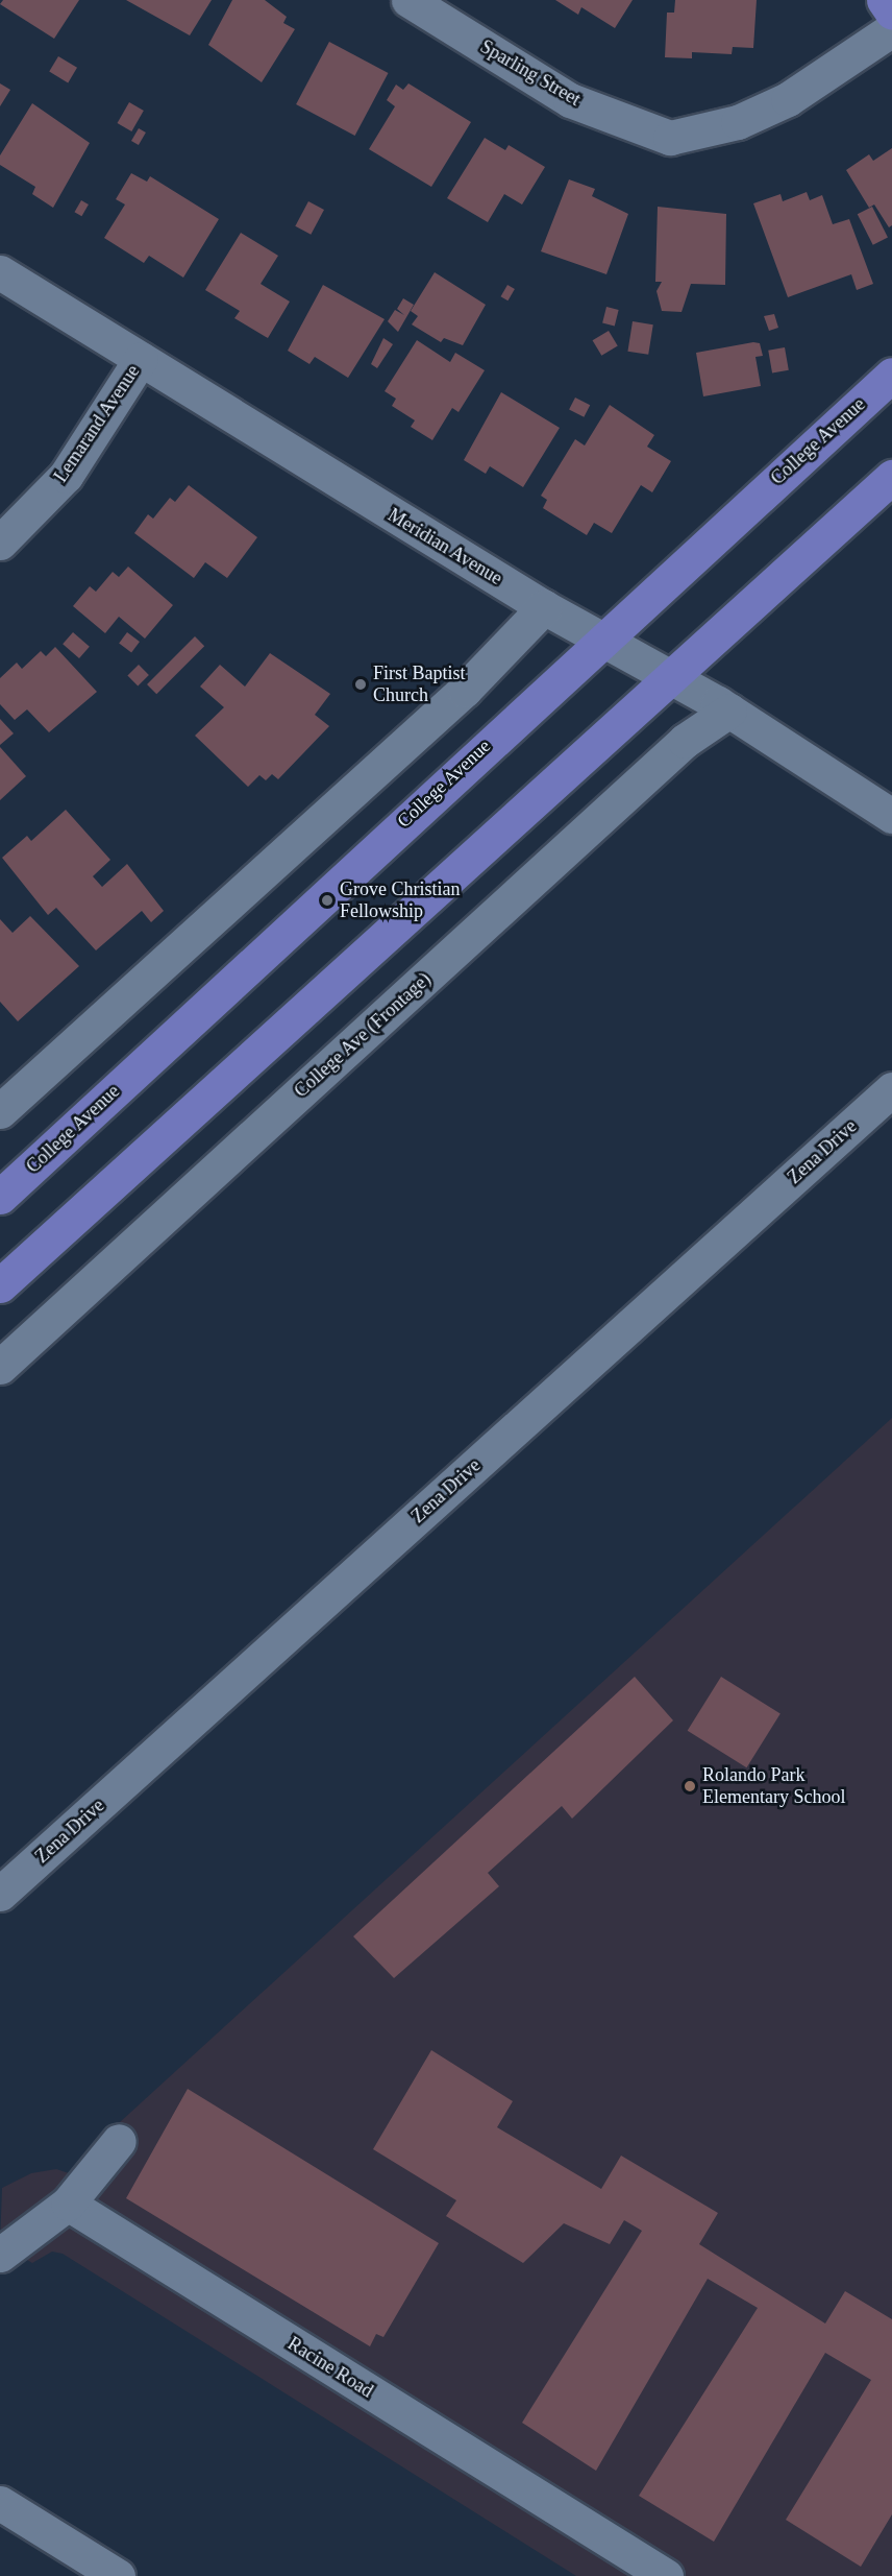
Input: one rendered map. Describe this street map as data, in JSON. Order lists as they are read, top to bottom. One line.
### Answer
{"streets":{"main road":["College Avenue"],"street":["Sparling Street","Lemarand Avenue","Meridian Avenue","College Ave (Frontage)","Zena Drive","Racine Road"]},"crossings":[["Lemarand Avenue","Meridian Avenue"],["College Avenue","Meridian Avenue"],["Meridian Avenue","College Ave (Frontage)"]],"places":["First Baptist Church","Grove Christian Fellowship","Rolando Park Elementary School"]}
